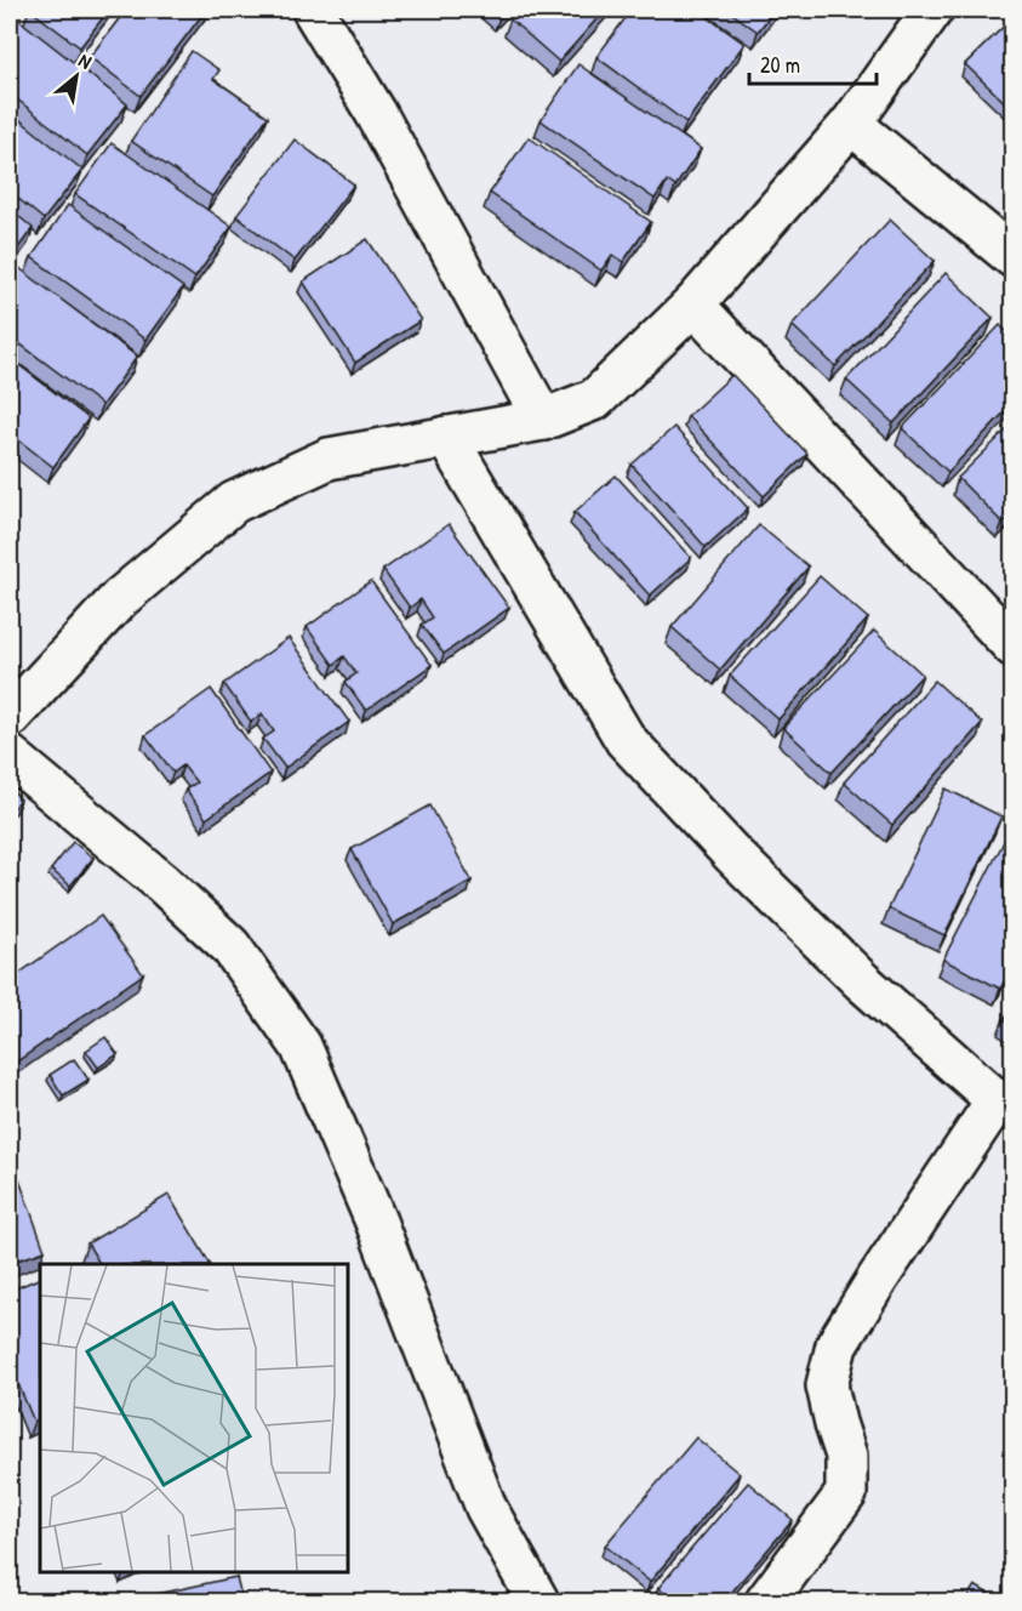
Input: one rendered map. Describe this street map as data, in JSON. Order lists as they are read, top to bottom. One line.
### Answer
{"scale_bar":"20 m","north":"top right"}
